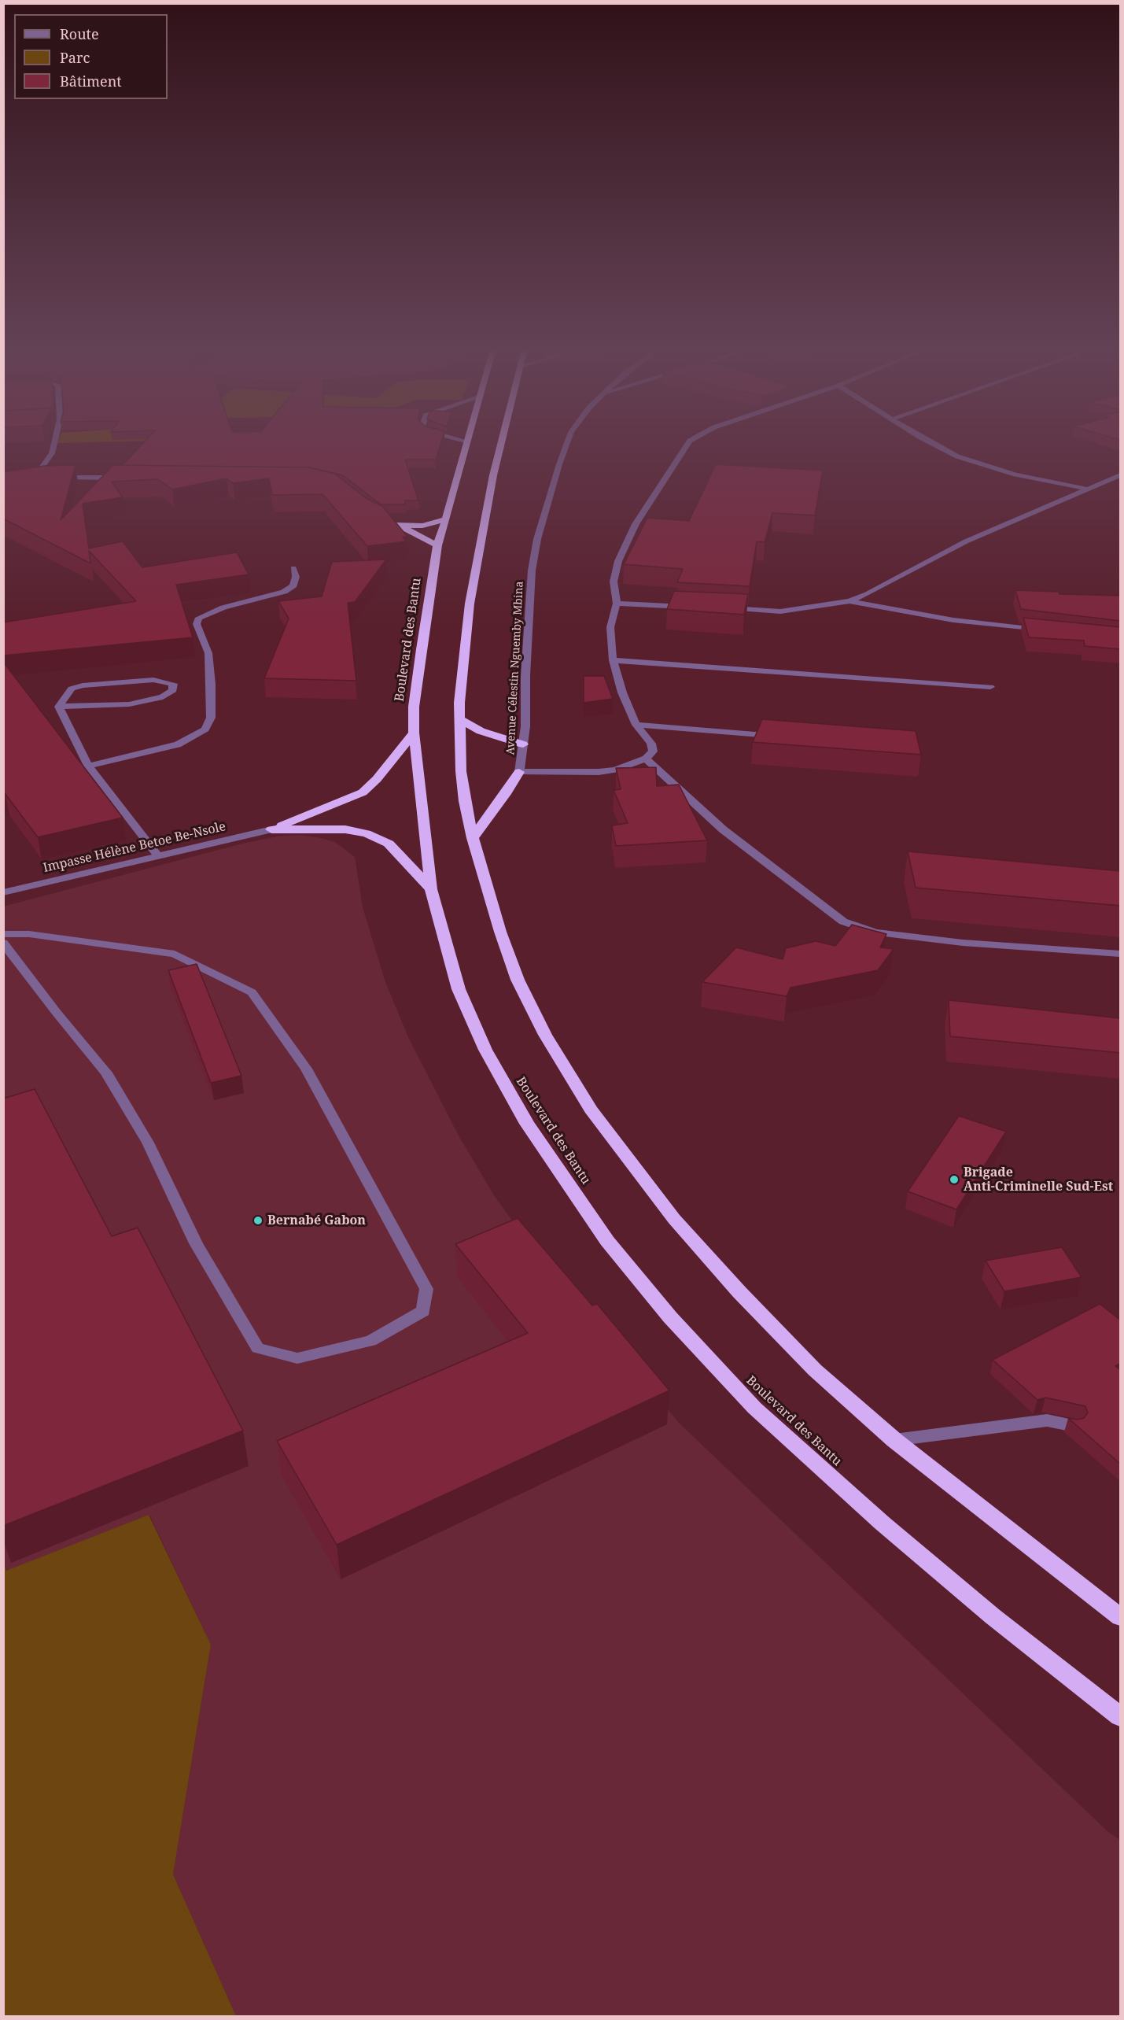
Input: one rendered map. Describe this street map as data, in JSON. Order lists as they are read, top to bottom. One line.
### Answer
{"streets":{"highway":["Boulevard des Bantu"],"street":["Avenue Célestin Nguemby Mbina","Impasse Hélène Betoe Be-Nsole"]},"places":["Brigade Anti-Criminelle Sud-Est","Bernabé Gabon"],"legend":["Route","Parc","Bâtiment"]}
